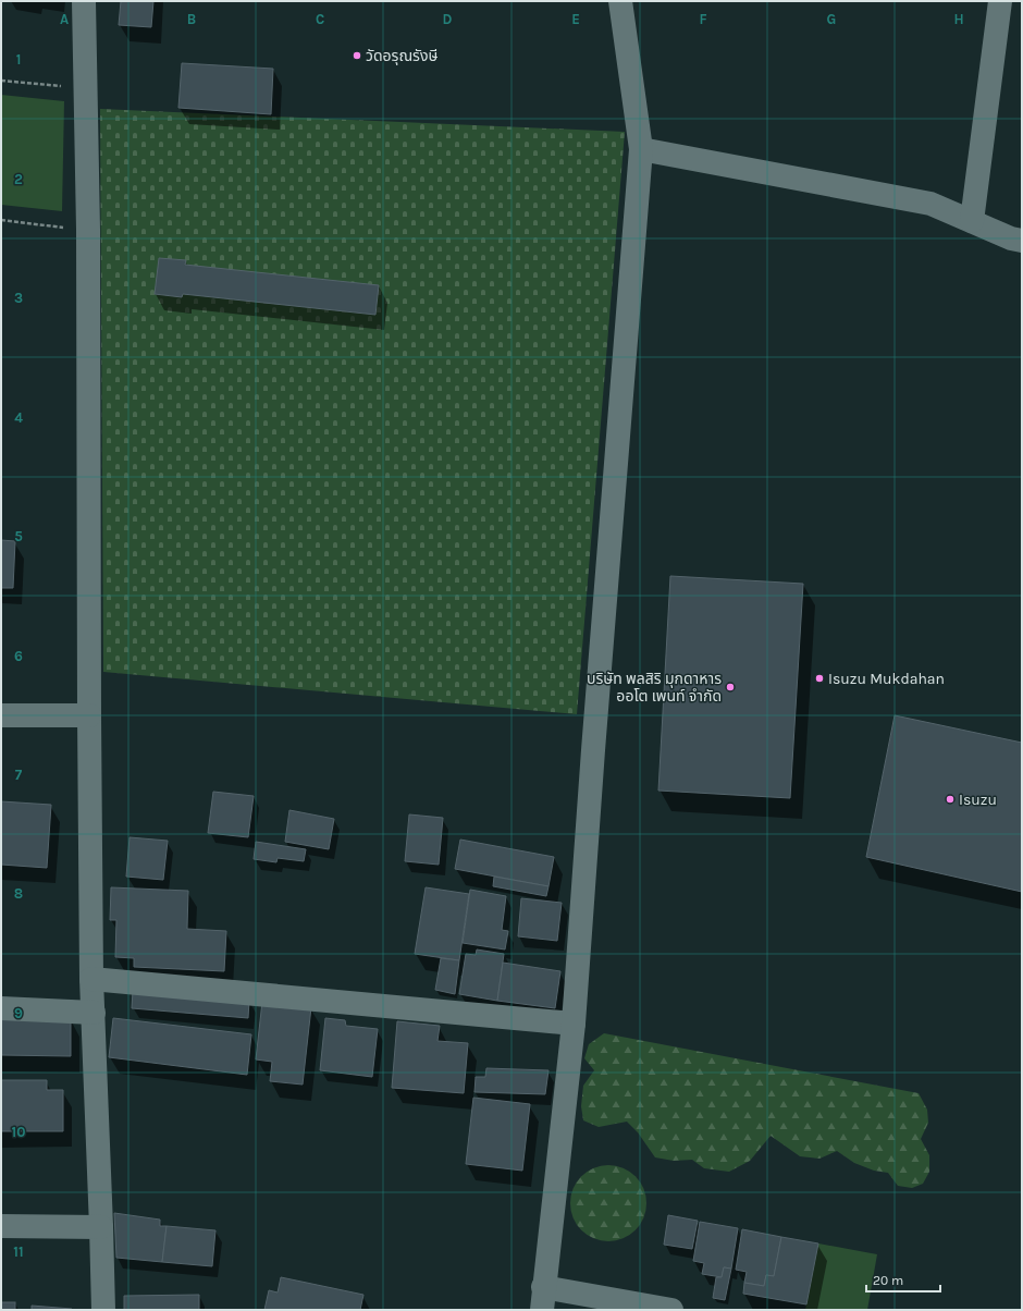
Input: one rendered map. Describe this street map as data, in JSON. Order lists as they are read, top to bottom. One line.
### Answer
{"places":["วัดอรุณรังษี","Isuzu Mukdahan","บริษัท พลสิริ มุกดาหาร ออโต เพนท์ จำกัด","Isuzu"],"scale_bar":"20 m","grid":{"columns":["A","B","C","D","E","F","G","H"],"rows":["1","2","3","4","5","6","7","8","9","10","11"]}}
